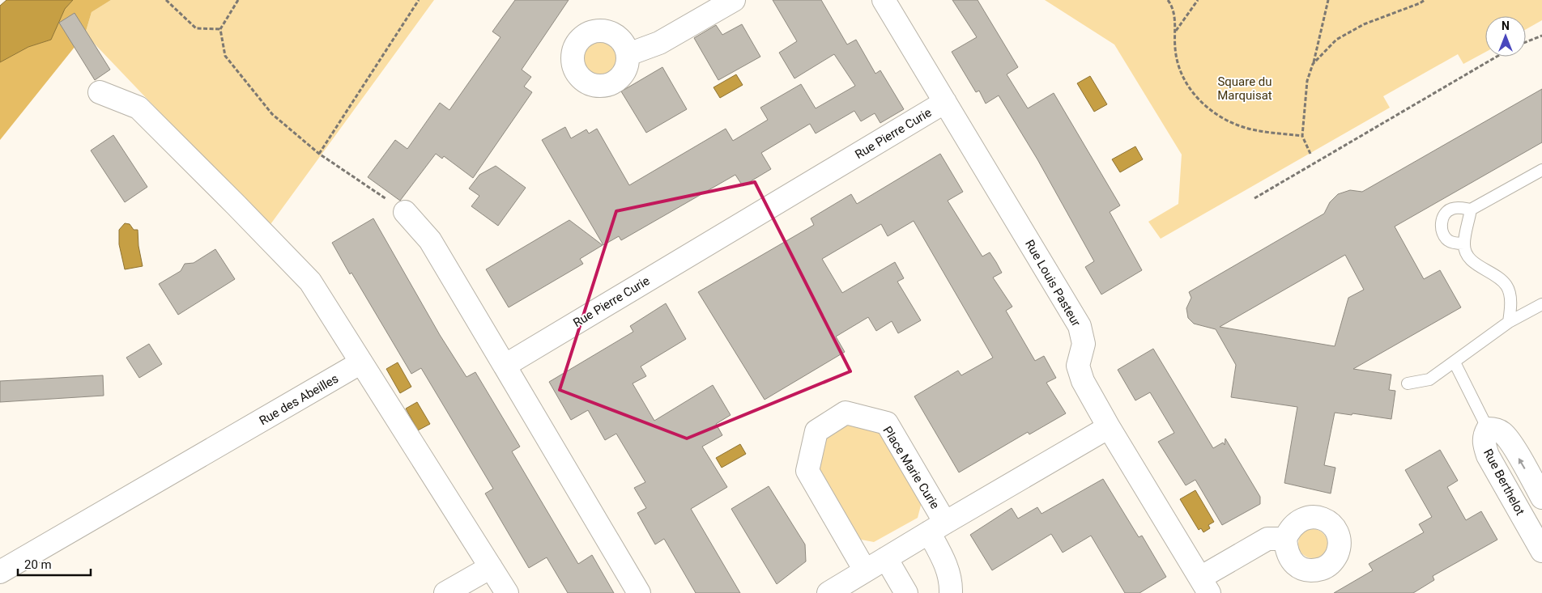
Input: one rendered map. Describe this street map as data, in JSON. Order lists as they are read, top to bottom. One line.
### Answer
{"streets":{"street":["Rue Pierre Curie","Rue Louis Pasteur","Rue des Abeilles","Place Marie Curie","Rue Berthelot"]},"crossings":[["Rue Pierre Curie","Rue Louis Pasteur"]],"parks":["Square du Marquisat"],"scale_bar":"20 m","north":"top"}
